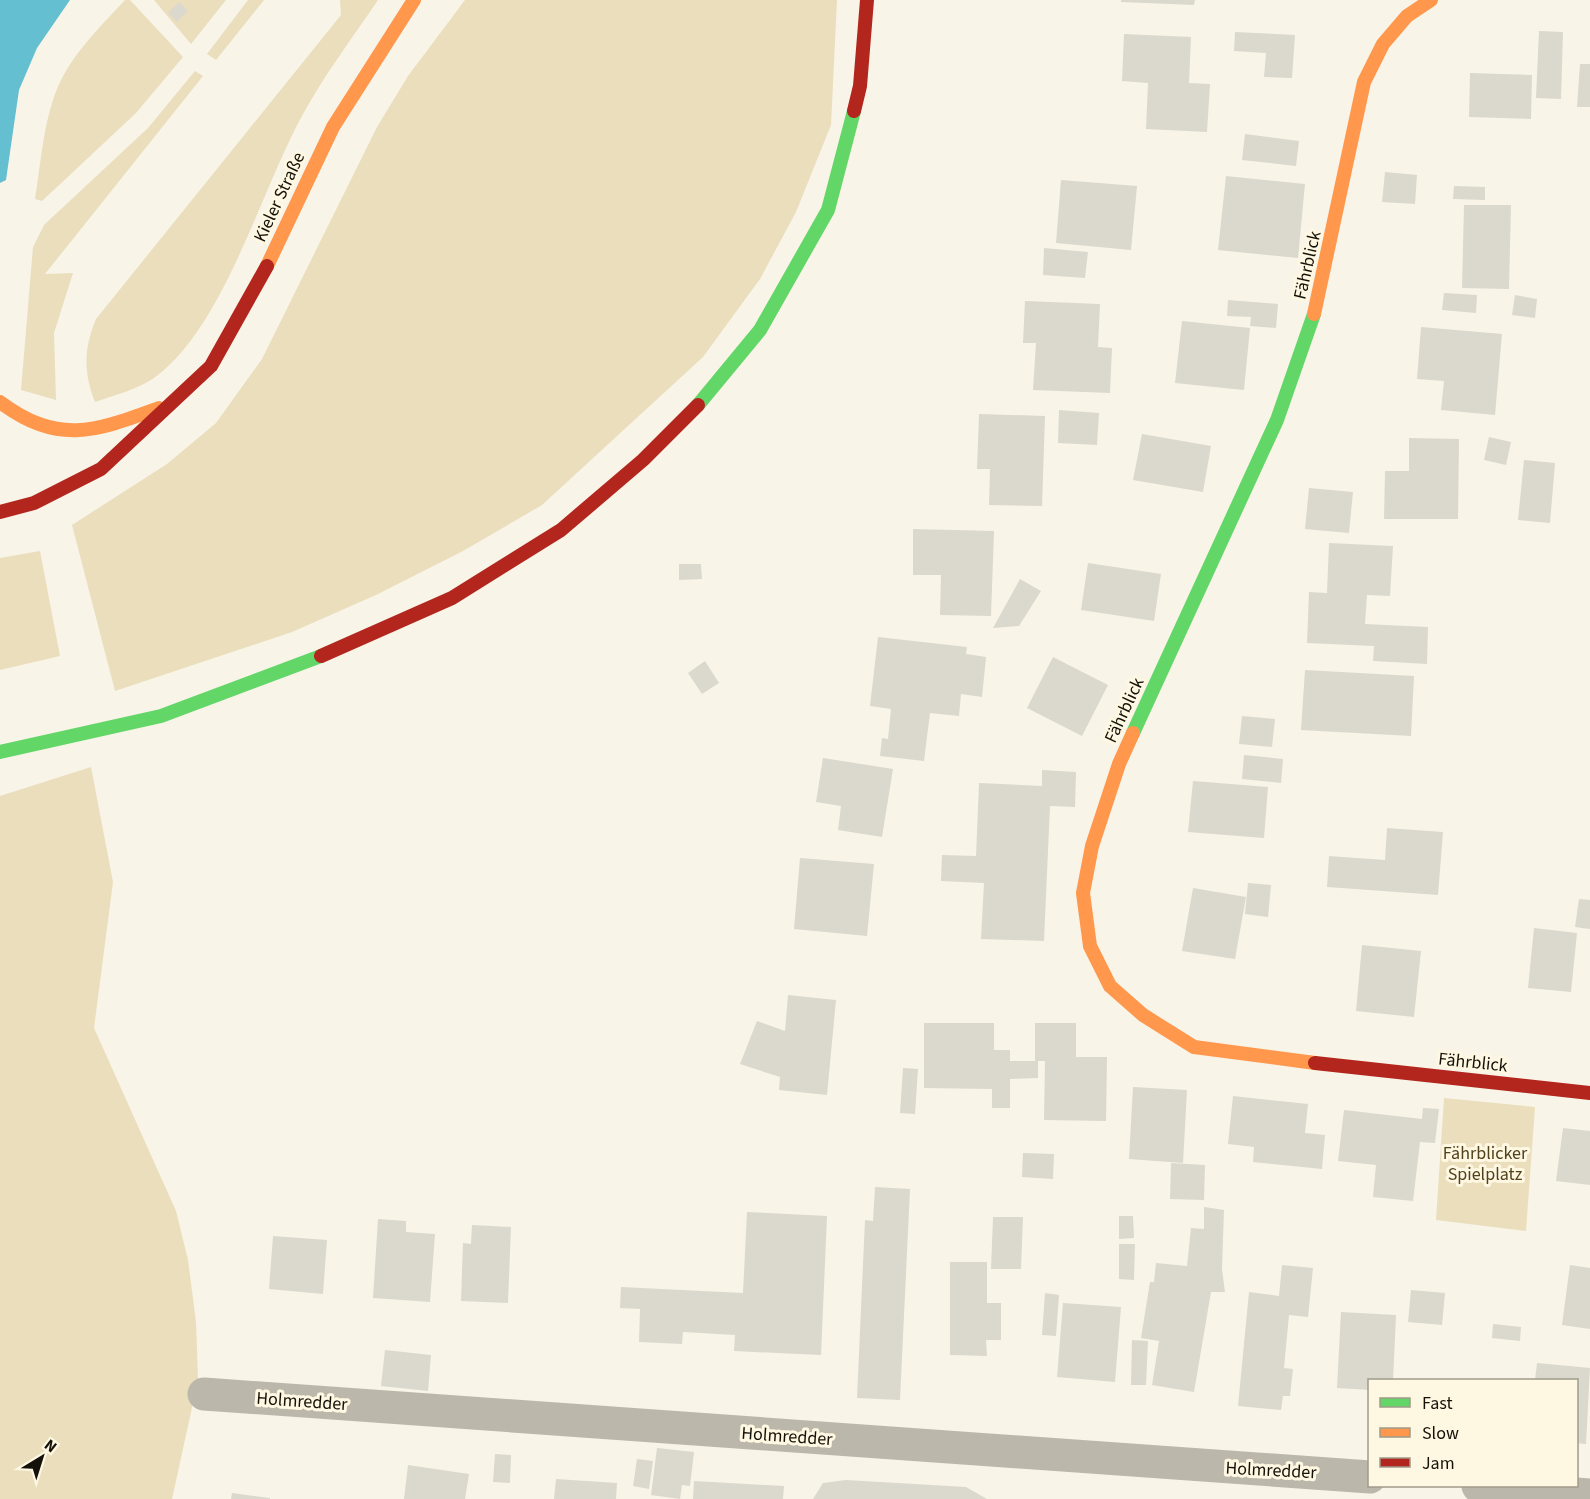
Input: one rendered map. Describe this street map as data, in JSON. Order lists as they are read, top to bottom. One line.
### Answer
{"streets":{"main road":["Kieler Straße","Fährblick"],"street":["Holmredder"]},"parks":["Fährblicker Spielplatz"],"legend":["Fast","Slow","Jam"],"north":"top right"}
